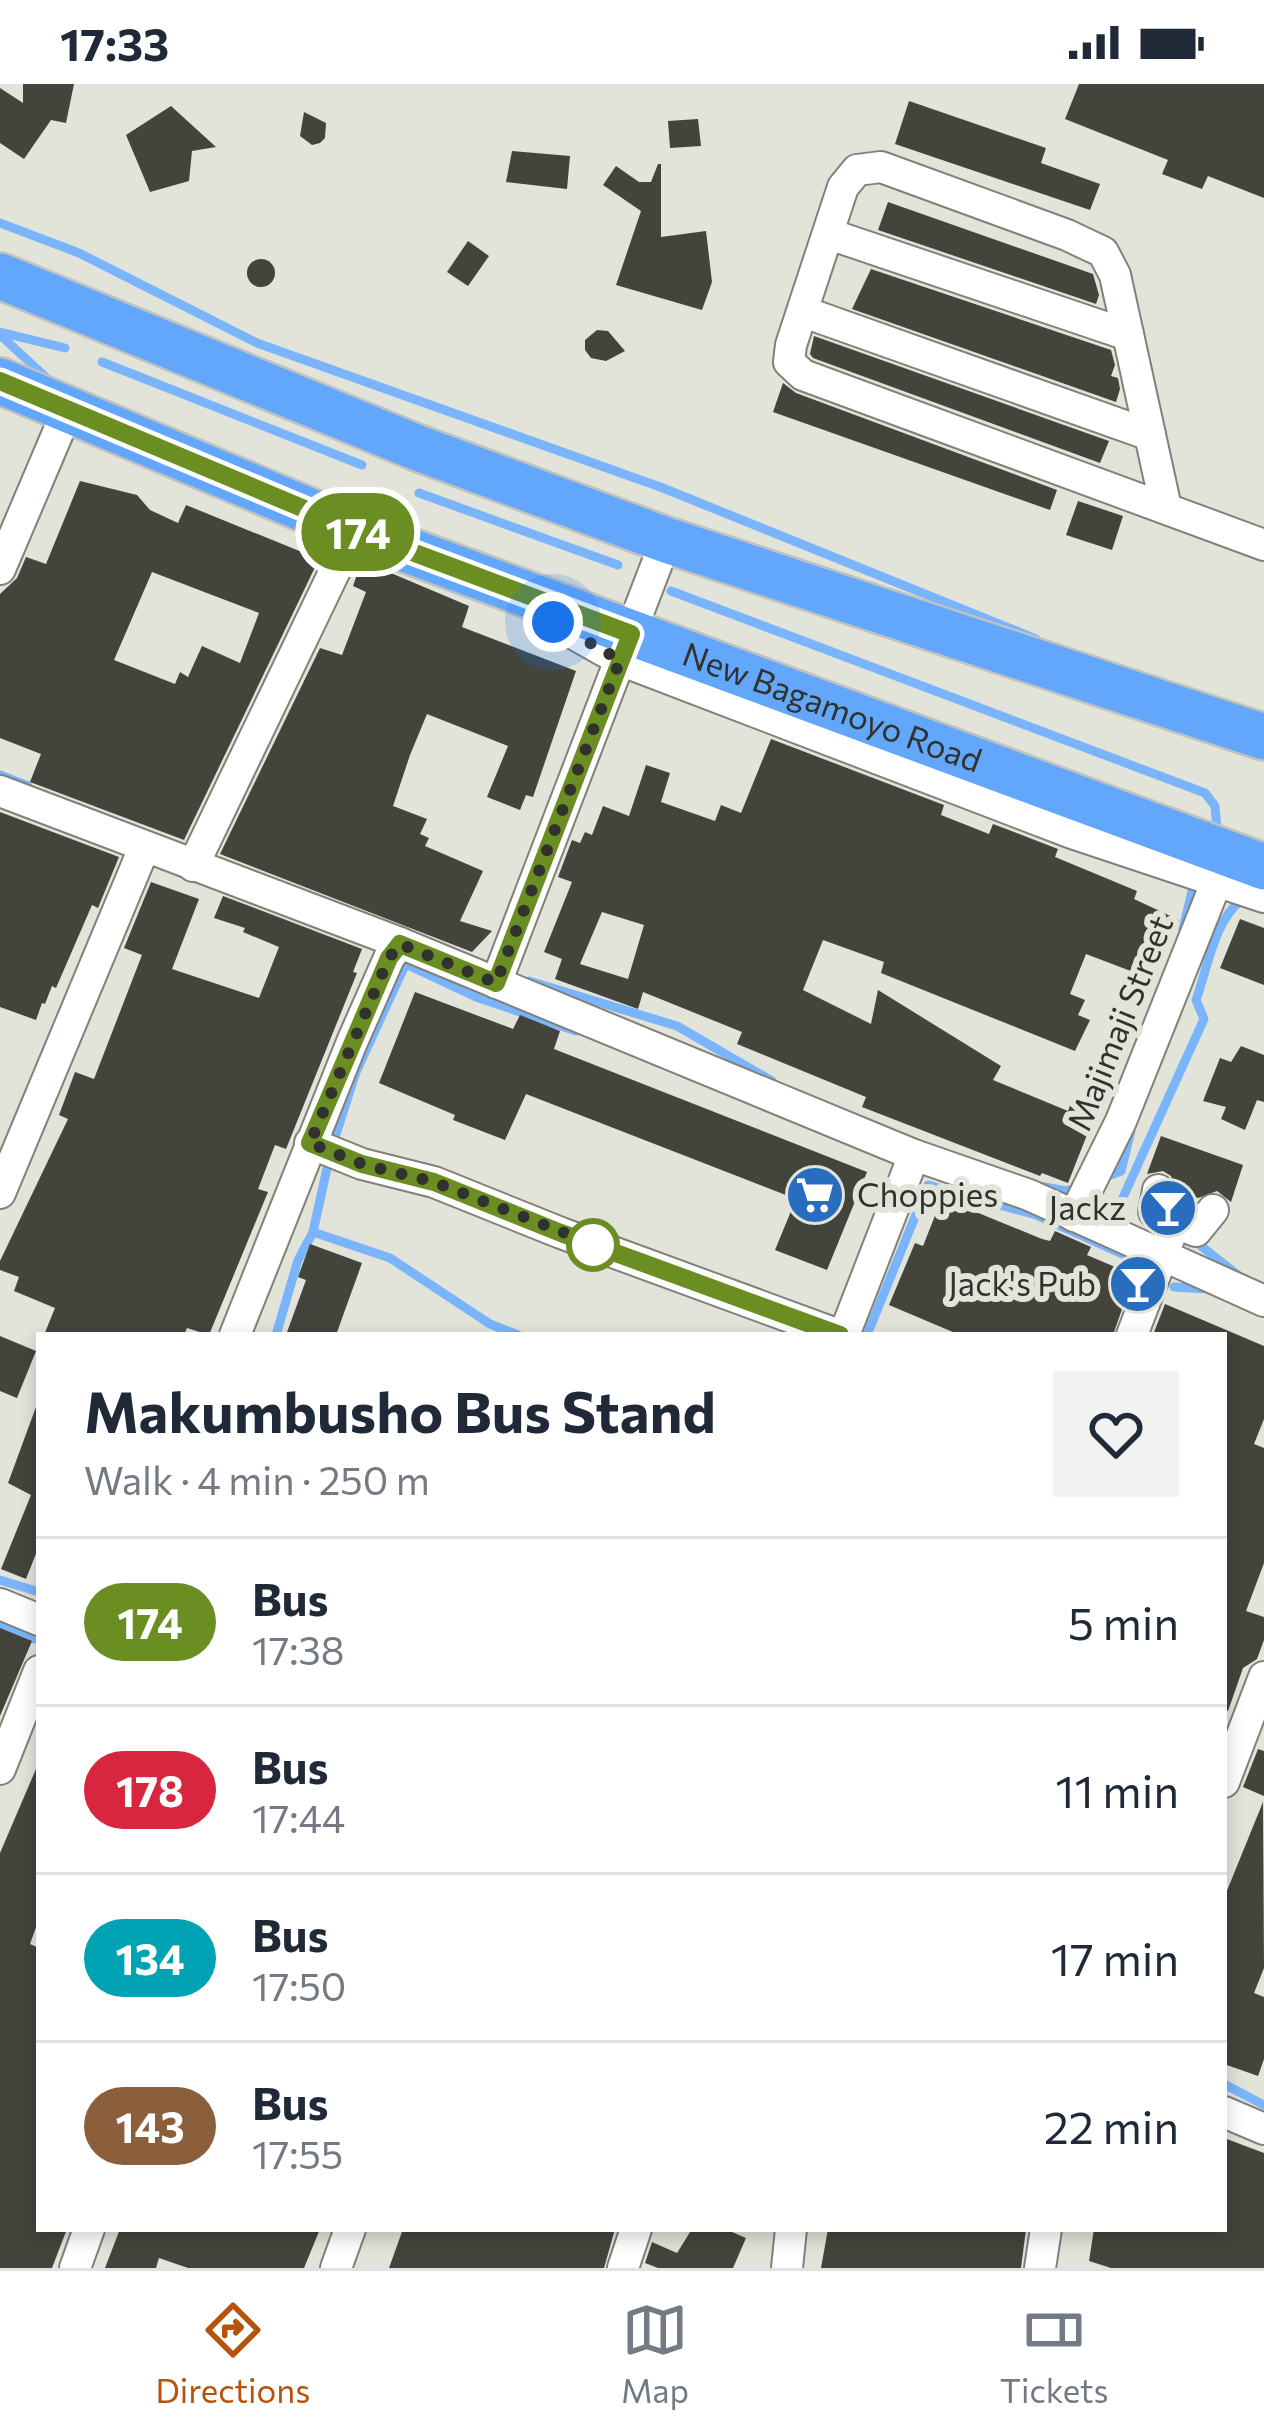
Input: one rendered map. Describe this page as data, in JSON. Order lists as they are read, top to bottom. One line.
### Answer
{"streets":{"highway":["New Bagamoyo Road"],"street":["Majimaji Street"]},"crossings":[["New Bagamoyo Road","Majimaji Street"]],"places":{"supermarket":["Choppies"],"bar":["Jackz","Jack's Pub"]},"lines":["bus line 174"],"page":{"status":"17:33","on_map":"174","heading":["Makumbusho Bus Stand","Walk · 4 min · 250 m"],"list":[{"mark":"174","name":"Bus","note":"17:38","value":"5 min"},{"mark":"178","name":"Bus","note":"17:44","value":"11 min"},{"mark":"134","name":"Bus","note":"17:50","value":"17 min"},{"mark":"143","name":"Bus","note":"17:55","value":"22 min"}],"tabs":["Directions","Map","Tickets"]}}
